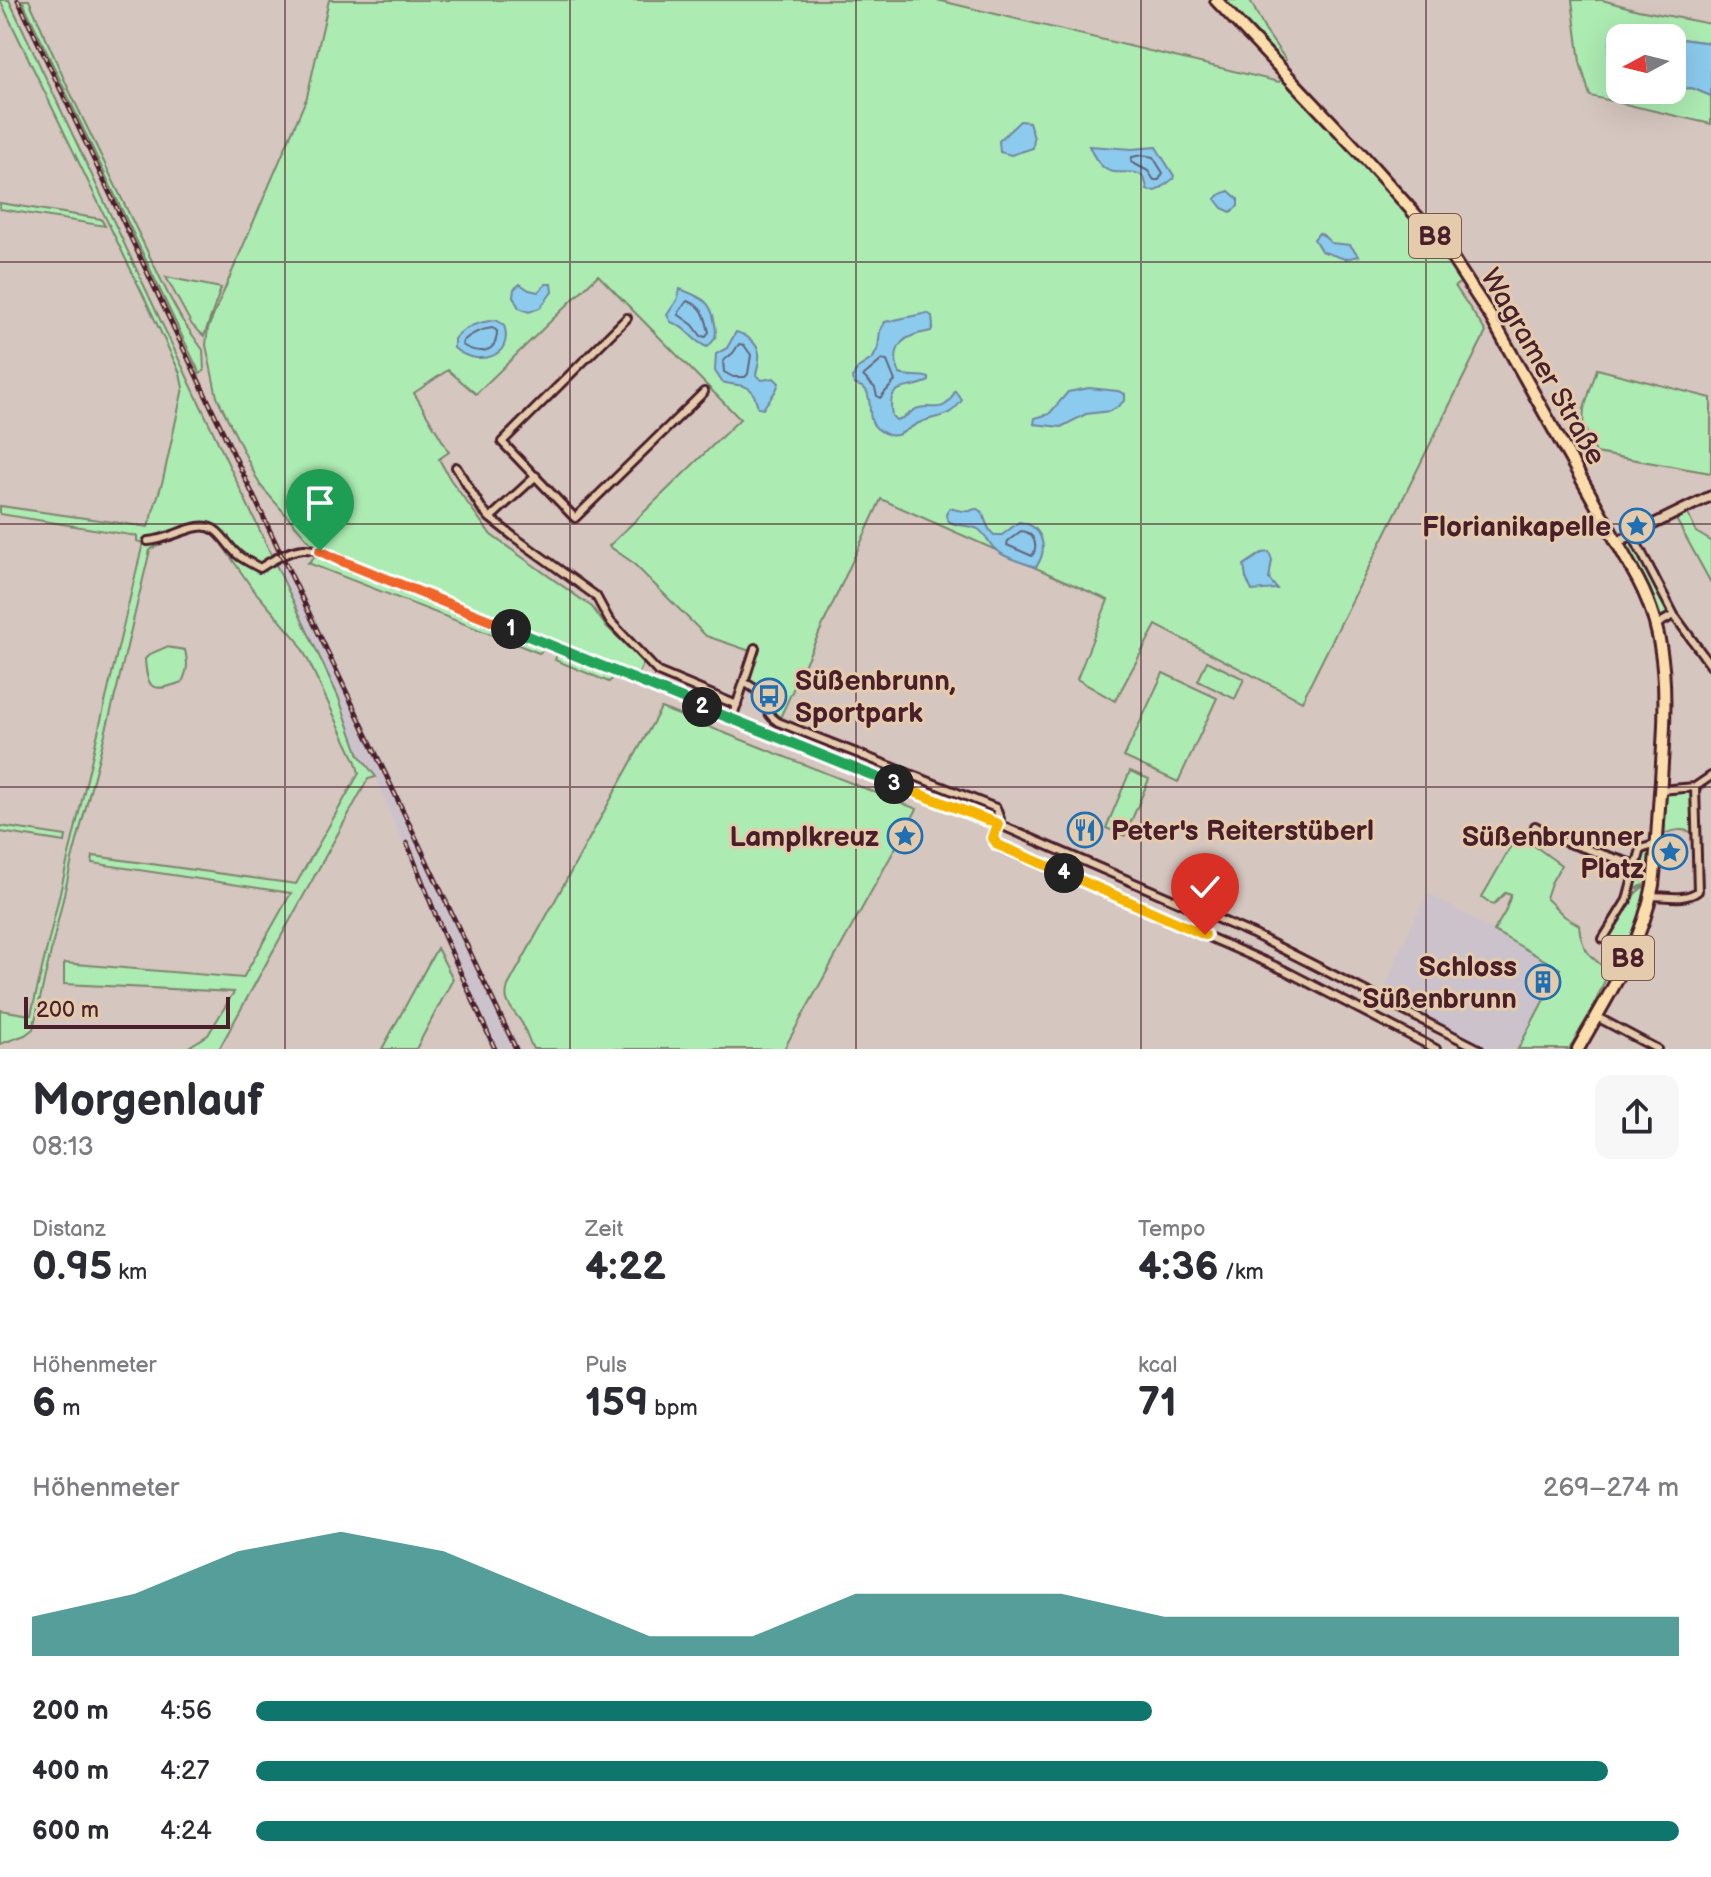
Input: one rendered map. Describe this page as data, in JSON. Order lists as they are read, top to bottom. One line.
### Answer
{"streets":{"main road":["B8","Wagramer Straße"]},"crossings":[["B8","Wagramer Straße"]],"places":{"place":["Florianikapelle","Lamplkreuz","Süßenbrunner Platz"],"bus stop":["Süßenbrunn, Sportpark"],"restaurant":["Peter's Reiterstüberl"],"building":["Schloss Süßenbrunn"]},"scale_bar":"200 m","north":"left","page":{"pins":["1","2","3","4"],"scale":"200 m","heading":["Morgenlauf","08:13"],"stats":[["Distanz","0.95 km"],["Zeit","4:22"],["Tempo","4:36 /km"],["Höhenmeter","6 m"],["Puls","159 bpm"],["kcal","71"]],"chart":["Höhenmeter","269–274 m"],"list":[{"name":"200 m","note":"4:56"},{"name":"400 m","note":"4:27"},{"name":"600 m","note":"4:24"}]}}
